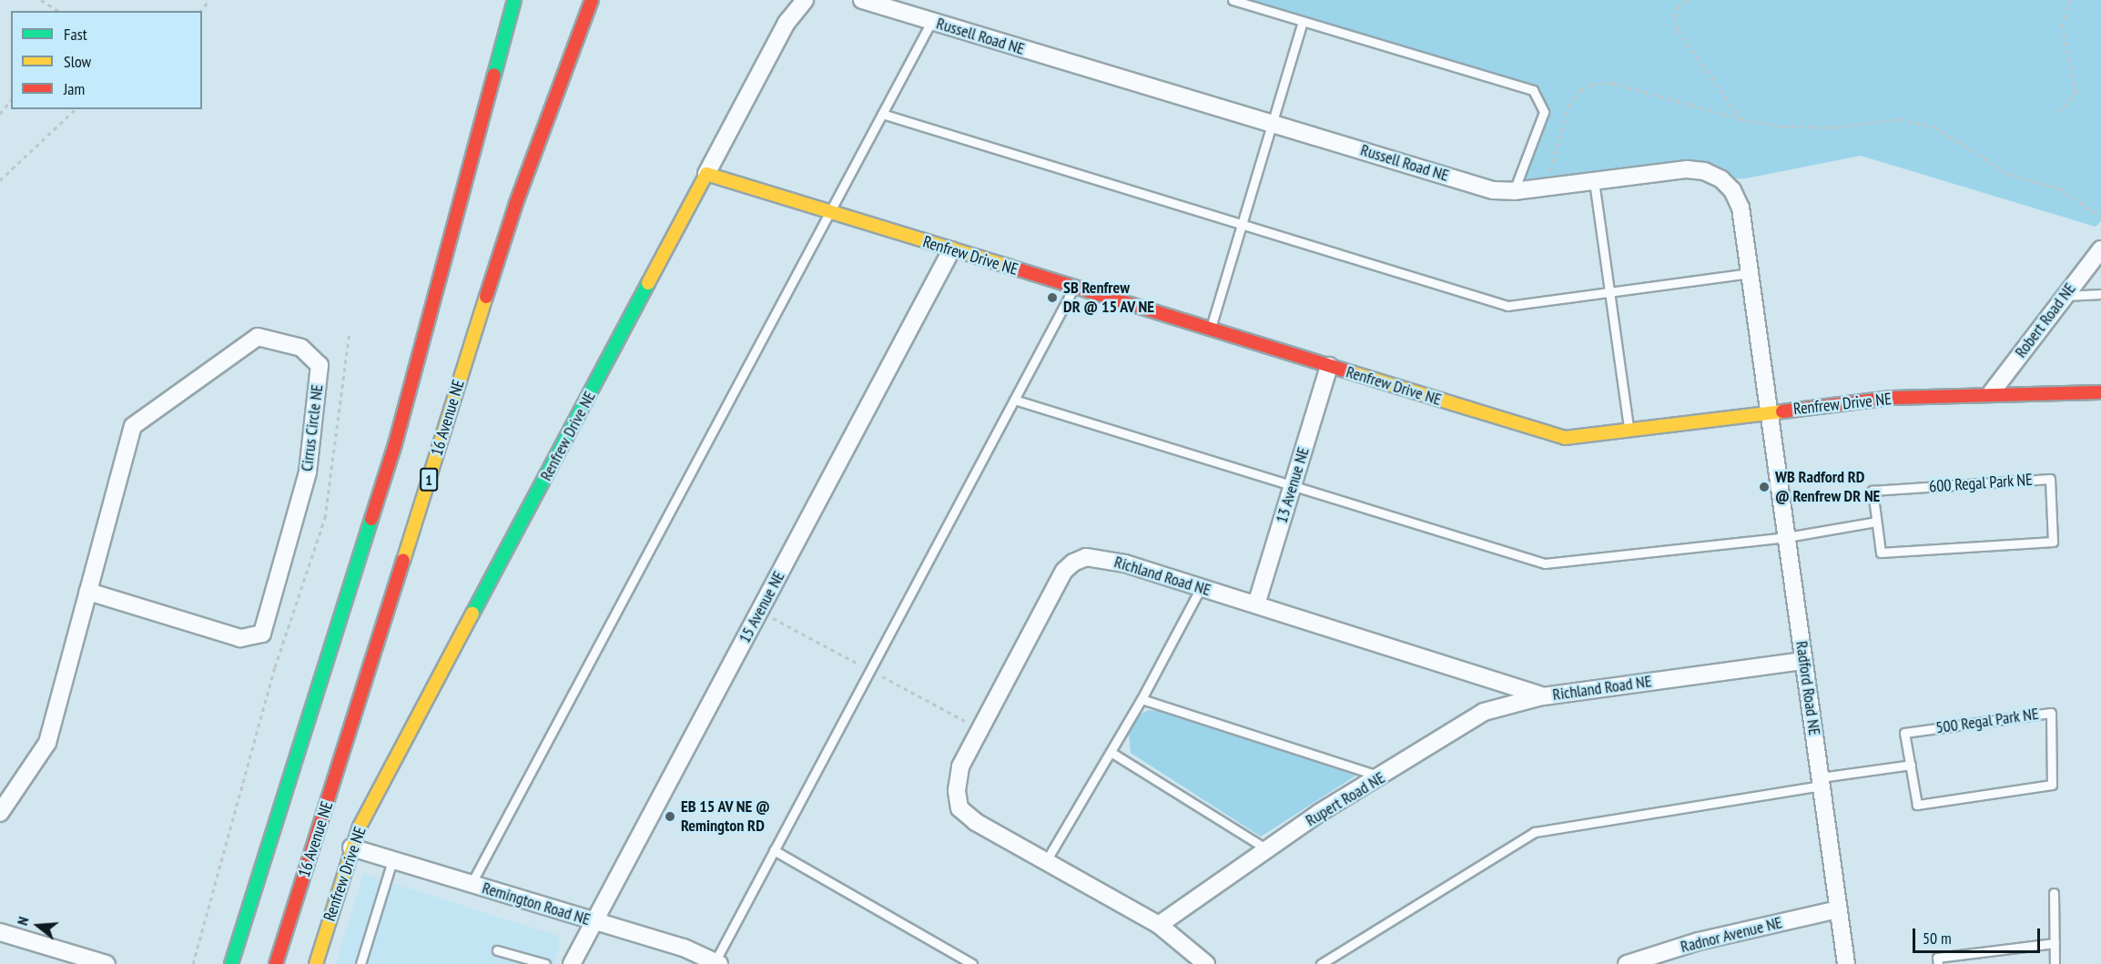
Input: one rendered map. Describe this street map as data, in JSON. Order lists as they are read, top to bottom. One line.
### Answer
{"streets":{"main road":["Renfrew Drive NE","16 Avenue NE","1"],"street":["Russell Road NE","Robert Road NE","Cirrus Circle NE","13 Avenue NE","Richland Road NE","15 Avenue NE","Radford Road NE","Rupert Road NE","Remington Road NE","Radnor Avenue NE"],"lane":["600 Regal Park NE","500 Regal Park NE"]},"crossings":[["Russell Road NE","Renfrew Drive NE"],["Russell Road NE","Radford Road NE"],["Renfrew Drive NE","Robert Road NE"],["Renfrew Drive NE","13 Avenue NE"],["Renfrew Drive NE","15 Avenue NE"],["Renfrew Drive NE","Radford Road NE"],["Renfrew Drive NE","Remington Road NE"],["13 Avenue NE","Richland Road NE"],["Richland Road NE","Radford Road NE"],["Richland Road NE","Rupert Road NE"],["15 Avenue NE","Remington Road NE"],["Radford Road NE","Radnor Avenue NE"]],"places":["SB Renfrew DR @ 15 AV NE","WB Radford RD @ Renfrew DR NE","EB 15 AV NE @ Remington RD"],"legend":["Fast","Slow","Jam"],"scale_bar":"50 m","north":"left"}
